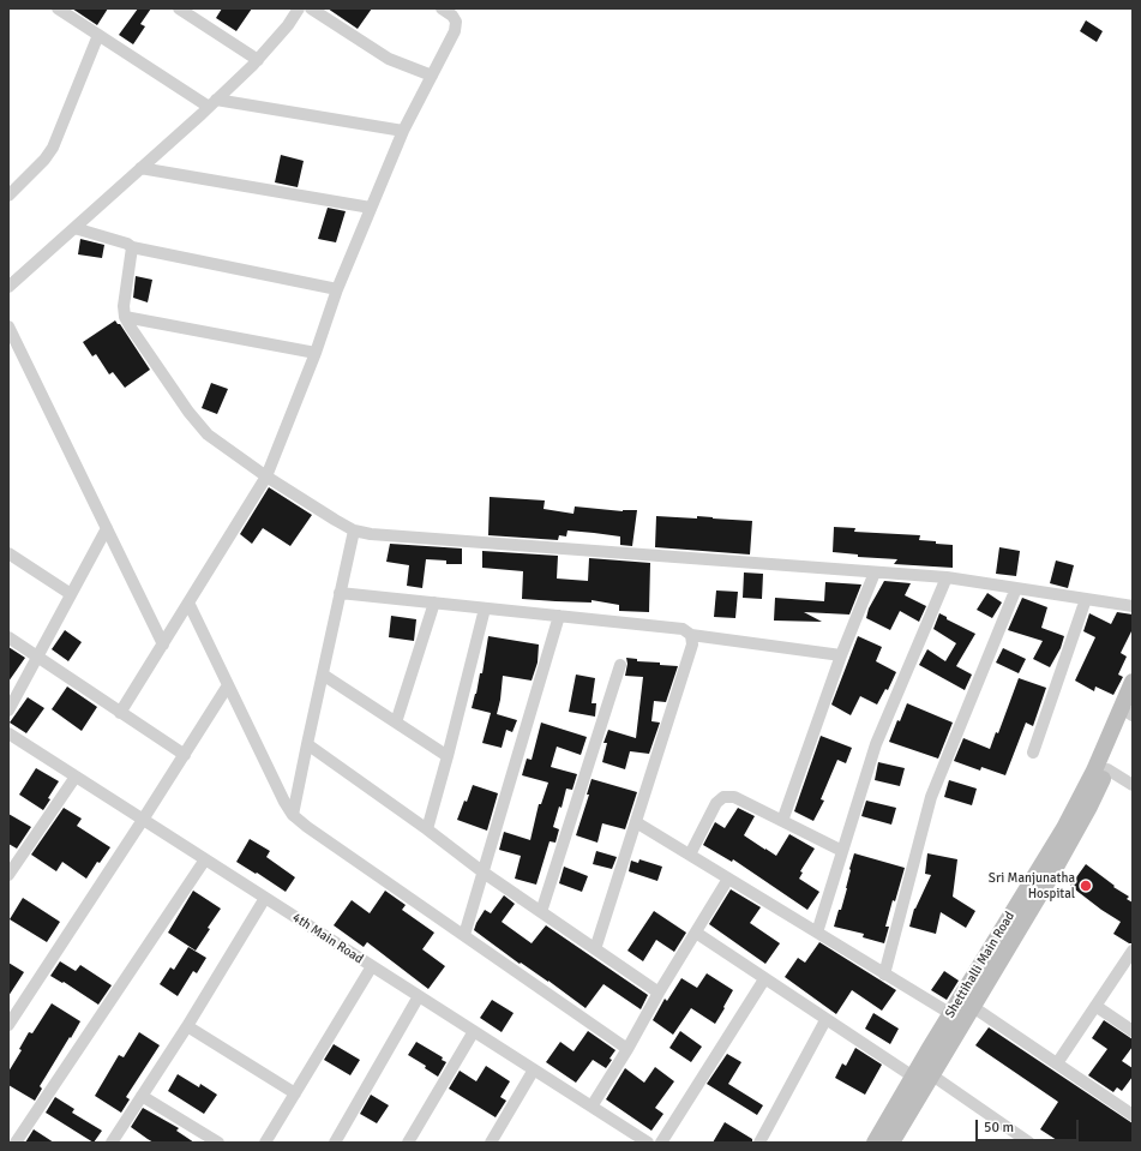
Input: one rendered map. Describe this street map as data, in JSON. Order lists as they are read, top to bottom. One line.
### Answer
{"streets":{"main road":["Shettihalli Main Road"],"street":["4th Main Road"]},"places":["Sri Manjunatha Hospital"],"scale_bar":"50 m"}
